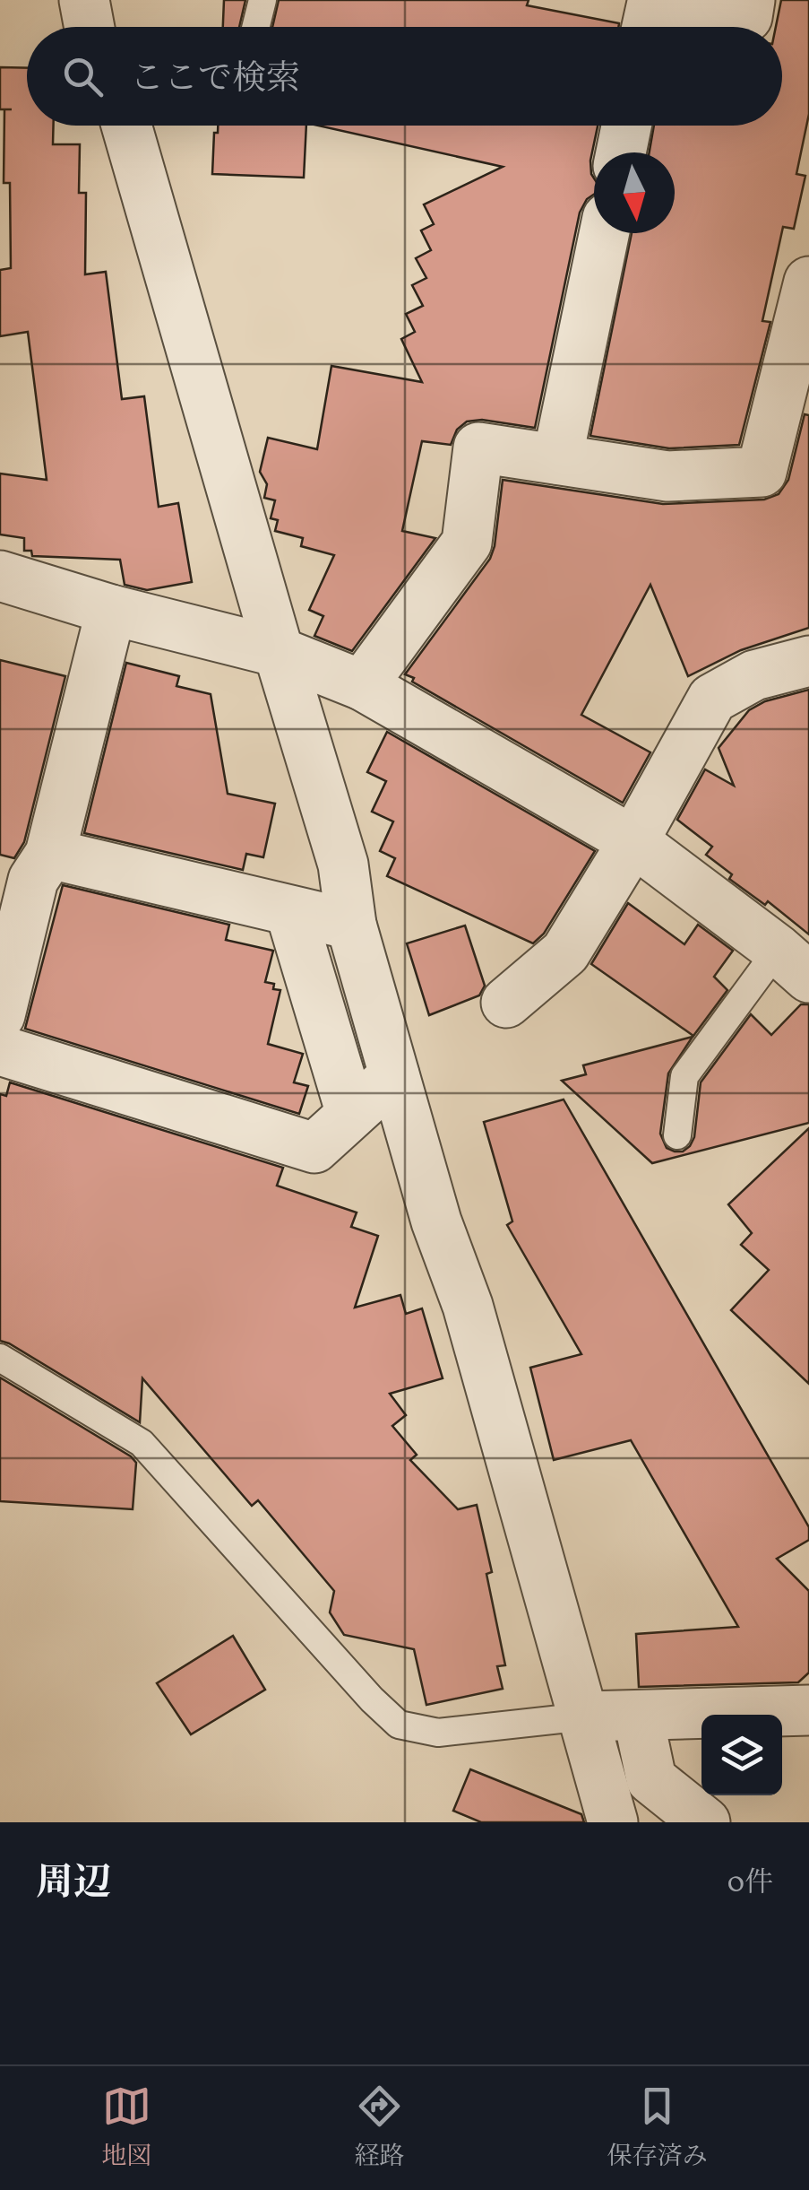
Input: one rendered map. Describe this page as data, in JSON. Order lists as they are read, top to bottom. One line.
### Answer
{"north":"bottom","page":{"search":"ここで検索","heading":["周辺","0件"],"nav":["地図","経路","保存済み"]}}
